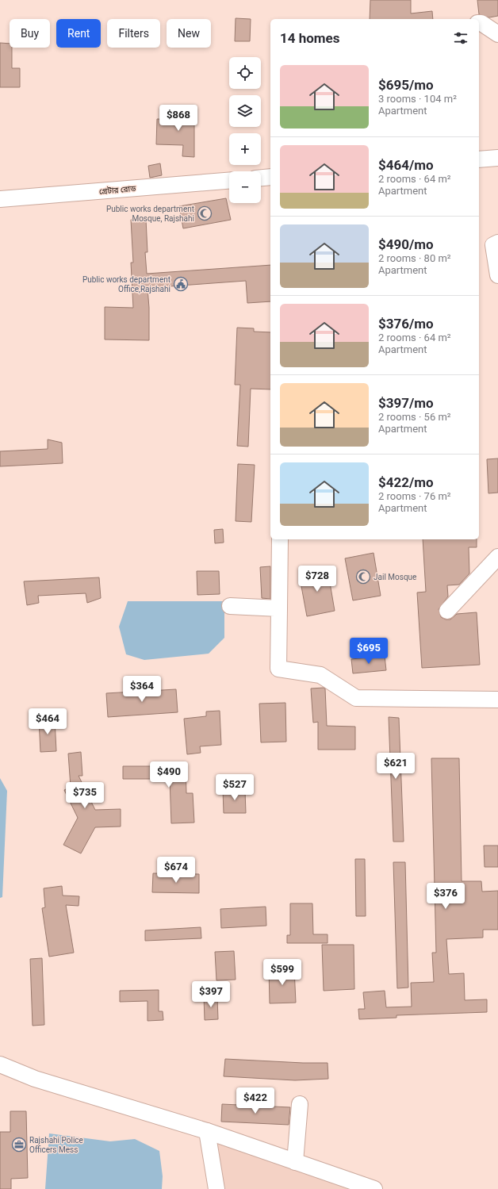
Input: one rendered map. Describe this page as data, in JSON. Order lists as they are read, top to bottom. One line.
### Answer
{"streets":{"street":["গ্রেটার রোড"]},"places":{"mosque":["Public works department Mosque, Rajshahi","Jail Mosque"],"public building":["Public works department Office,Rajshahi"],"office":["Rajshahi Police Officers Mess"]},"page":{"chip":["Buy","Rent","Filters","New"],"heading":"14 homes","map_buttons":["+","−"],"list":[{"name":"$695/mo","note":"3 rooms · 104 m² · Apartment"},{"name":"$464/mo","note":"2 rooms · 64 m² · Apartment"},{"name":"$490/mo","note":"2 rooms · 80 m² · Apartment"},{"name":"$376/mo","note":"2 rooms · 64 m² · Apartment"},{"name":"$397/mo","note":"2 rooms · 56 m² · Apartment"},{"name":"$422/mo","note":"2 rooms · 76 m² · Apartment"}],"price":["$868","$728","$695","$364","$464","$621","$490","$527","$735","$674","$376","$599","$397","$422"]}}
